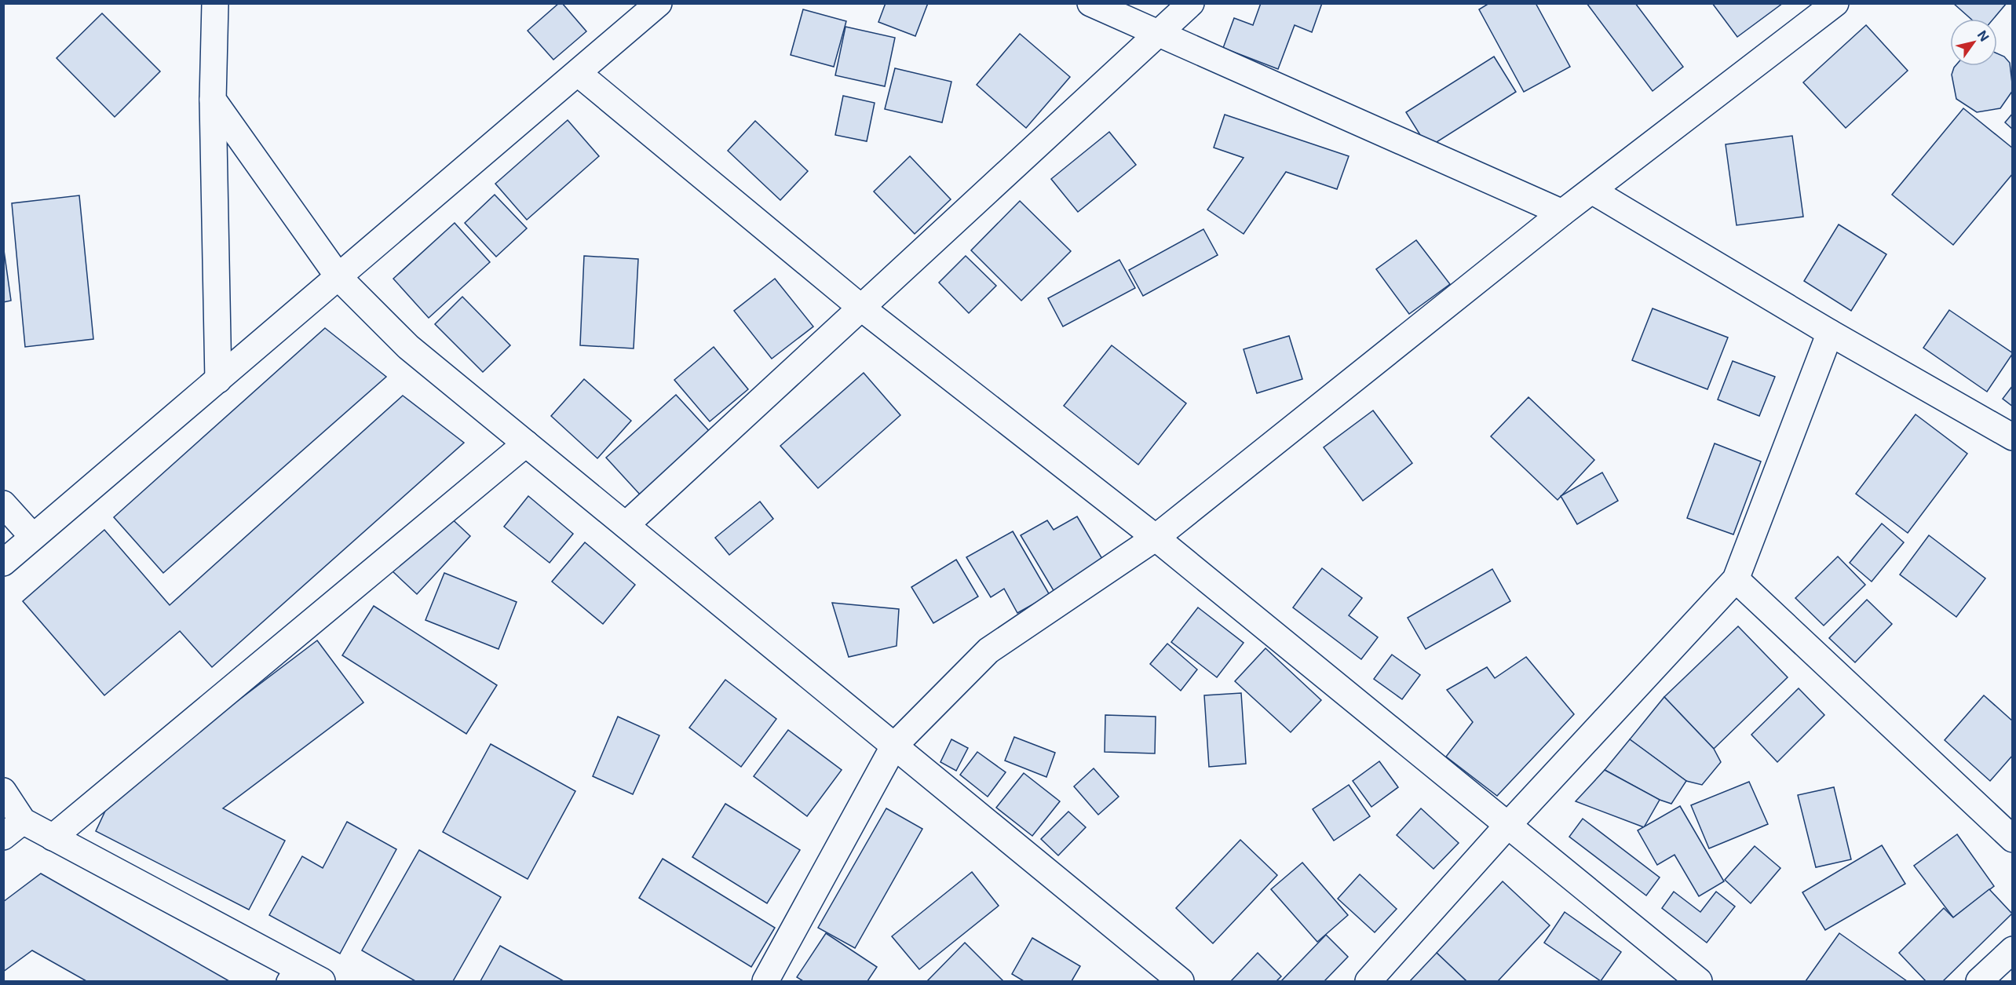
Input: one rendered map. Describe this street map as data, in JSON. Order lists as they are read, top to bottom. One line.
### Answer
{"north":"top right"}
